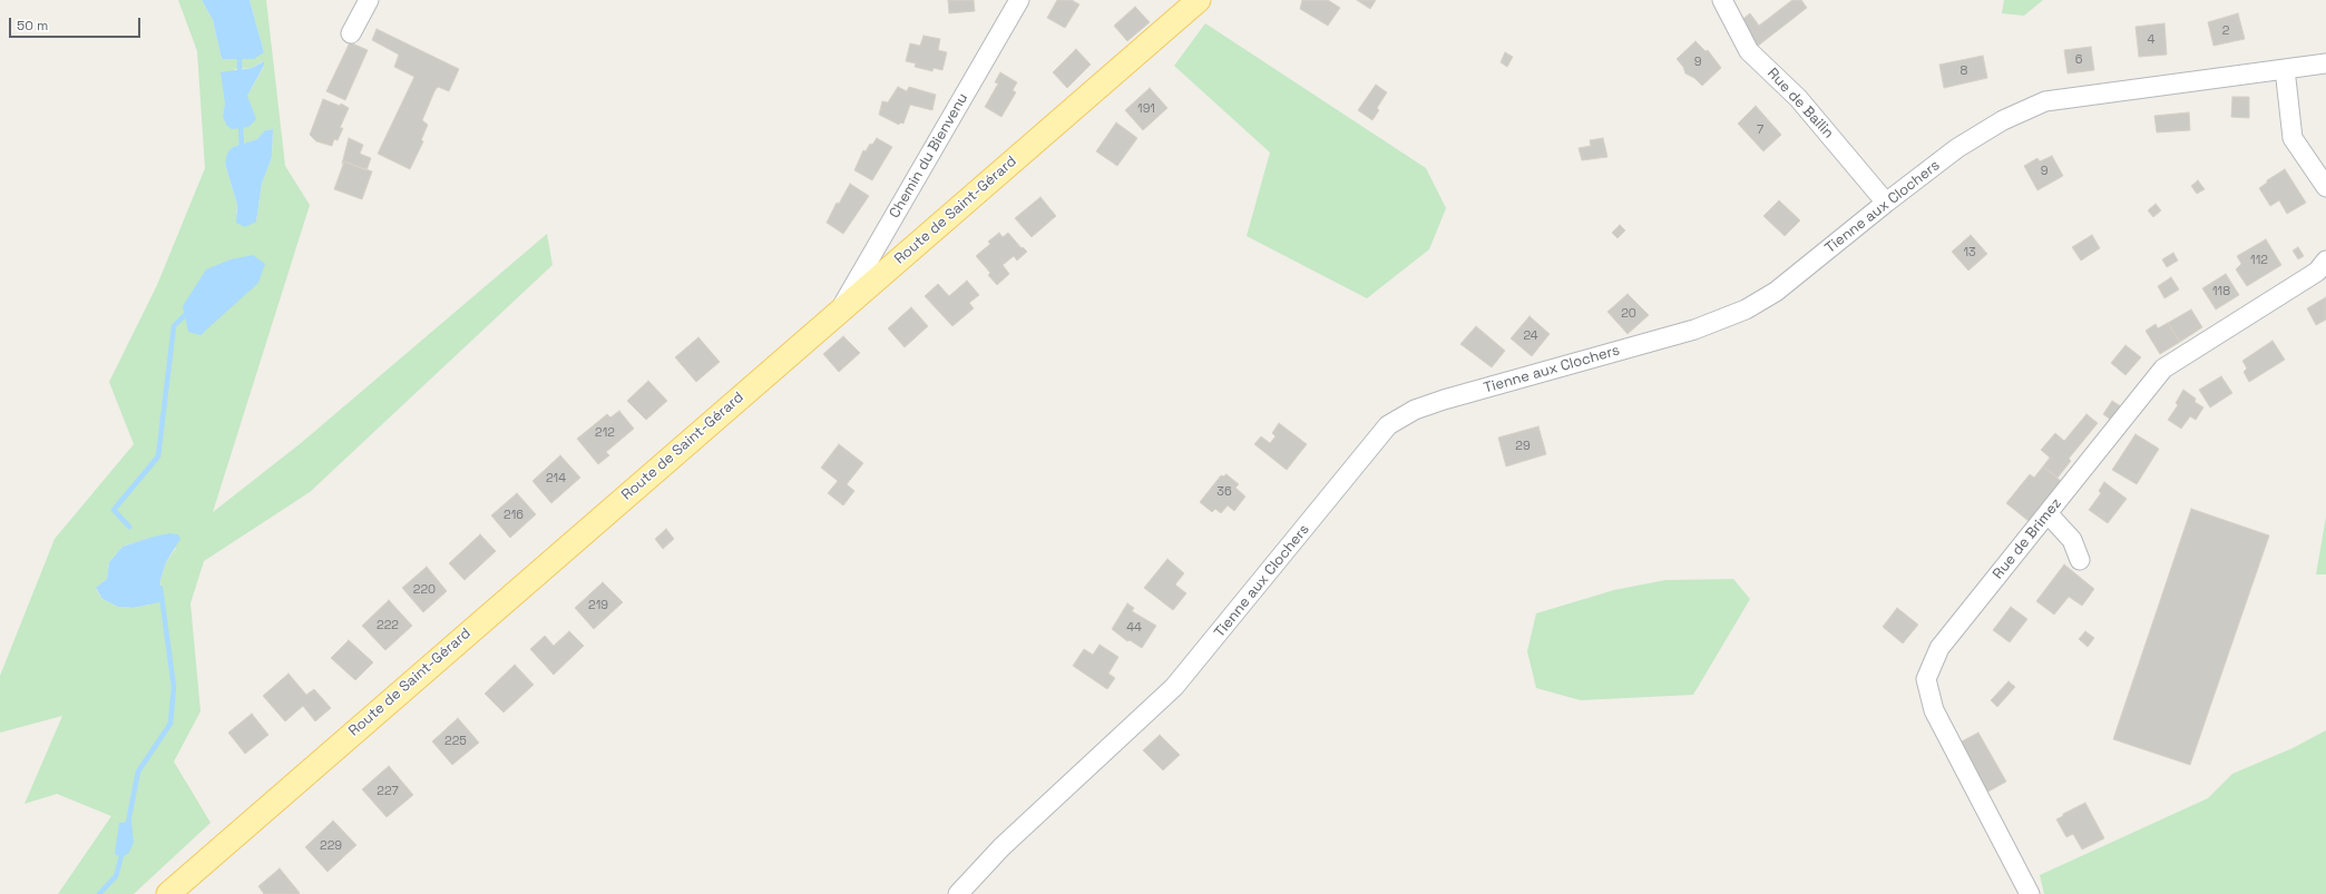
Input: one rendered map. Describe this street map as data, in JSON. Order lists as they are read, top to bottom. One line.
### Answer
{"streets":{"main road":["Route de Saint-Gérard"],"street":["Rue de Bailin","Chemin du Bienvenu","Tienne aux Clochers","Rue de Brimez"]},"crossings":[["Rue de Bailin","Tienne aux Clochers"],["Chemin du Bienvenu","Route de Saint-Gérard"]],"house_numbers":["2","4","6","9","8","191","7","9","13","112","118","20","24","212","29","214","36","216","220","219","222","44","225","227","229"],"scale_bar":"50 m"}
